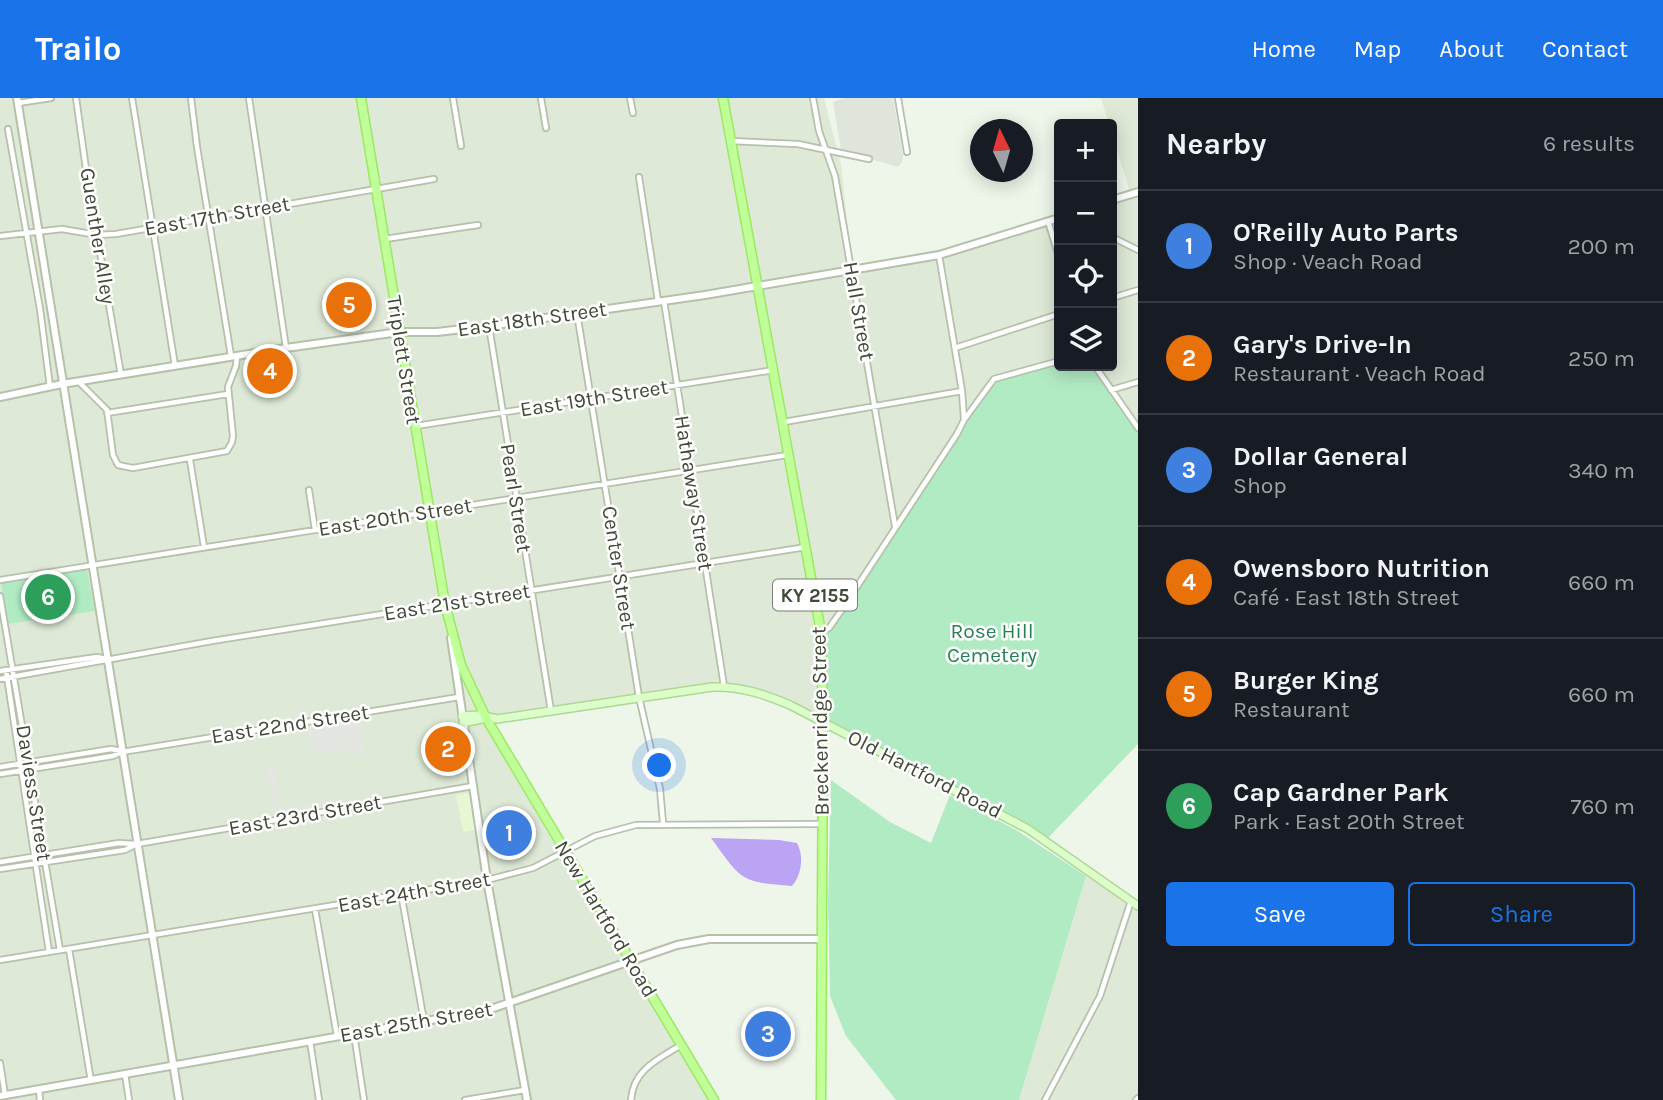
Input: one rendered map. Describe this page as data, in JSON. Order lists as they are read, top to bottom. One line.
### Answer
{"streets":{"main road":["Triplett Street","KY 2155","Breckenridge Street","Old Hartford Road","New Hartford Road"],"street":["East 17th Street","Guenther Alley","Hall Street","East 18th Street","East 19th Street","Hathaway Street","Pearl Street","East 20th Street","Center Street","East 21st Street","East 22nd Street","Daviess Street","East 23rd Street","East 24th Street","East 25th Street"]},"crossings":[["East 17th Street","Guenther Alley"],["East 17th Street","Triplett Street"],["Guenther Alley","East 18th Street"],["Hall Street","East 18th Street"],["East 18th Street","Triplett Street"],["East 18th Street","Hathaway Street"],["East 18th Street","Pearl Street"],["East 18th Street","Center Street"],["East 18th Street","Breckenridge Street"],["Triplett Street","East 19th Street"],["Triplett Street","East 20th Street"],["Triplett Street","East 21st Street"],["Triplett Street","New Hartford Road"],["East 19th Street","Hathaway Street"],["East 19th Street","Pearl Street"],["East 19th Street","Center Street"],["East 19th Street","Breckenridge Street"],["Hathaway Street","East 20th Street"],["Hathaway Street","East 21st Street"],["Hathaway Street","Old Hartford Road"],["Pearl Street","East 20th Street"],["Pearl Street","East 21st Street"],["Pearl Street","Old Hartford Road"],["East 20th Street","Center Street"],["East 20th Street","Breckenridge Street"],["Center Street","East 21st Street"],["Center Street","Old Hartford Road"],["Center Street","East 24th Street"],["East 21st Street","Breckenridge Street"],["East 21st Street","Daviess Street"],["Breckenridge Street","Old Hartford Road"],["Breckenridge Street","East 24th Street"],["Breckenridge Street","East 25th Street"],["East 22nd Street","Daviess Street"],["Old Hartford Road","New Hartford Road"],["Daviess Street","East 23rd Street"],["Daviess Street","East 24th Street"],["East 24th Street","New Hartford Road"],["New Hartford Road","East 25th Street"]],"parks":["Rose Hill Cemetery"],"north":"top","page":{"header":"Trailo","nav":["Home","Map","About","Contact"],"heading":["Nearby","6 results"],"map_buttons":["+","−"],"list":[{"mark":"1","name":"O'Reilly Auto Parts","note":"Shop · Veach Road","value":"200 m"},{"mark":"2","name":"Gary's Drive-In","note":"Restaurant · Veach Road","value":"250 m"},{"mark":"3","name":"Dollar General","note":"Shop","value":"340 m"},{"mark":"4","name":"Owensboro Nutrition","note":"Café · East 18th Street","value":"660 m"},{"mark":"5","name":"Burger King","note":"Restaurant","value":"660 m"},{"mark":"6","name":"Cap Gardner Park","note":"Park · East 20th Street","value":"760 m"}],"pins":["5","4","6","2","1","3"],"buttons":["Save","Share"]}}
